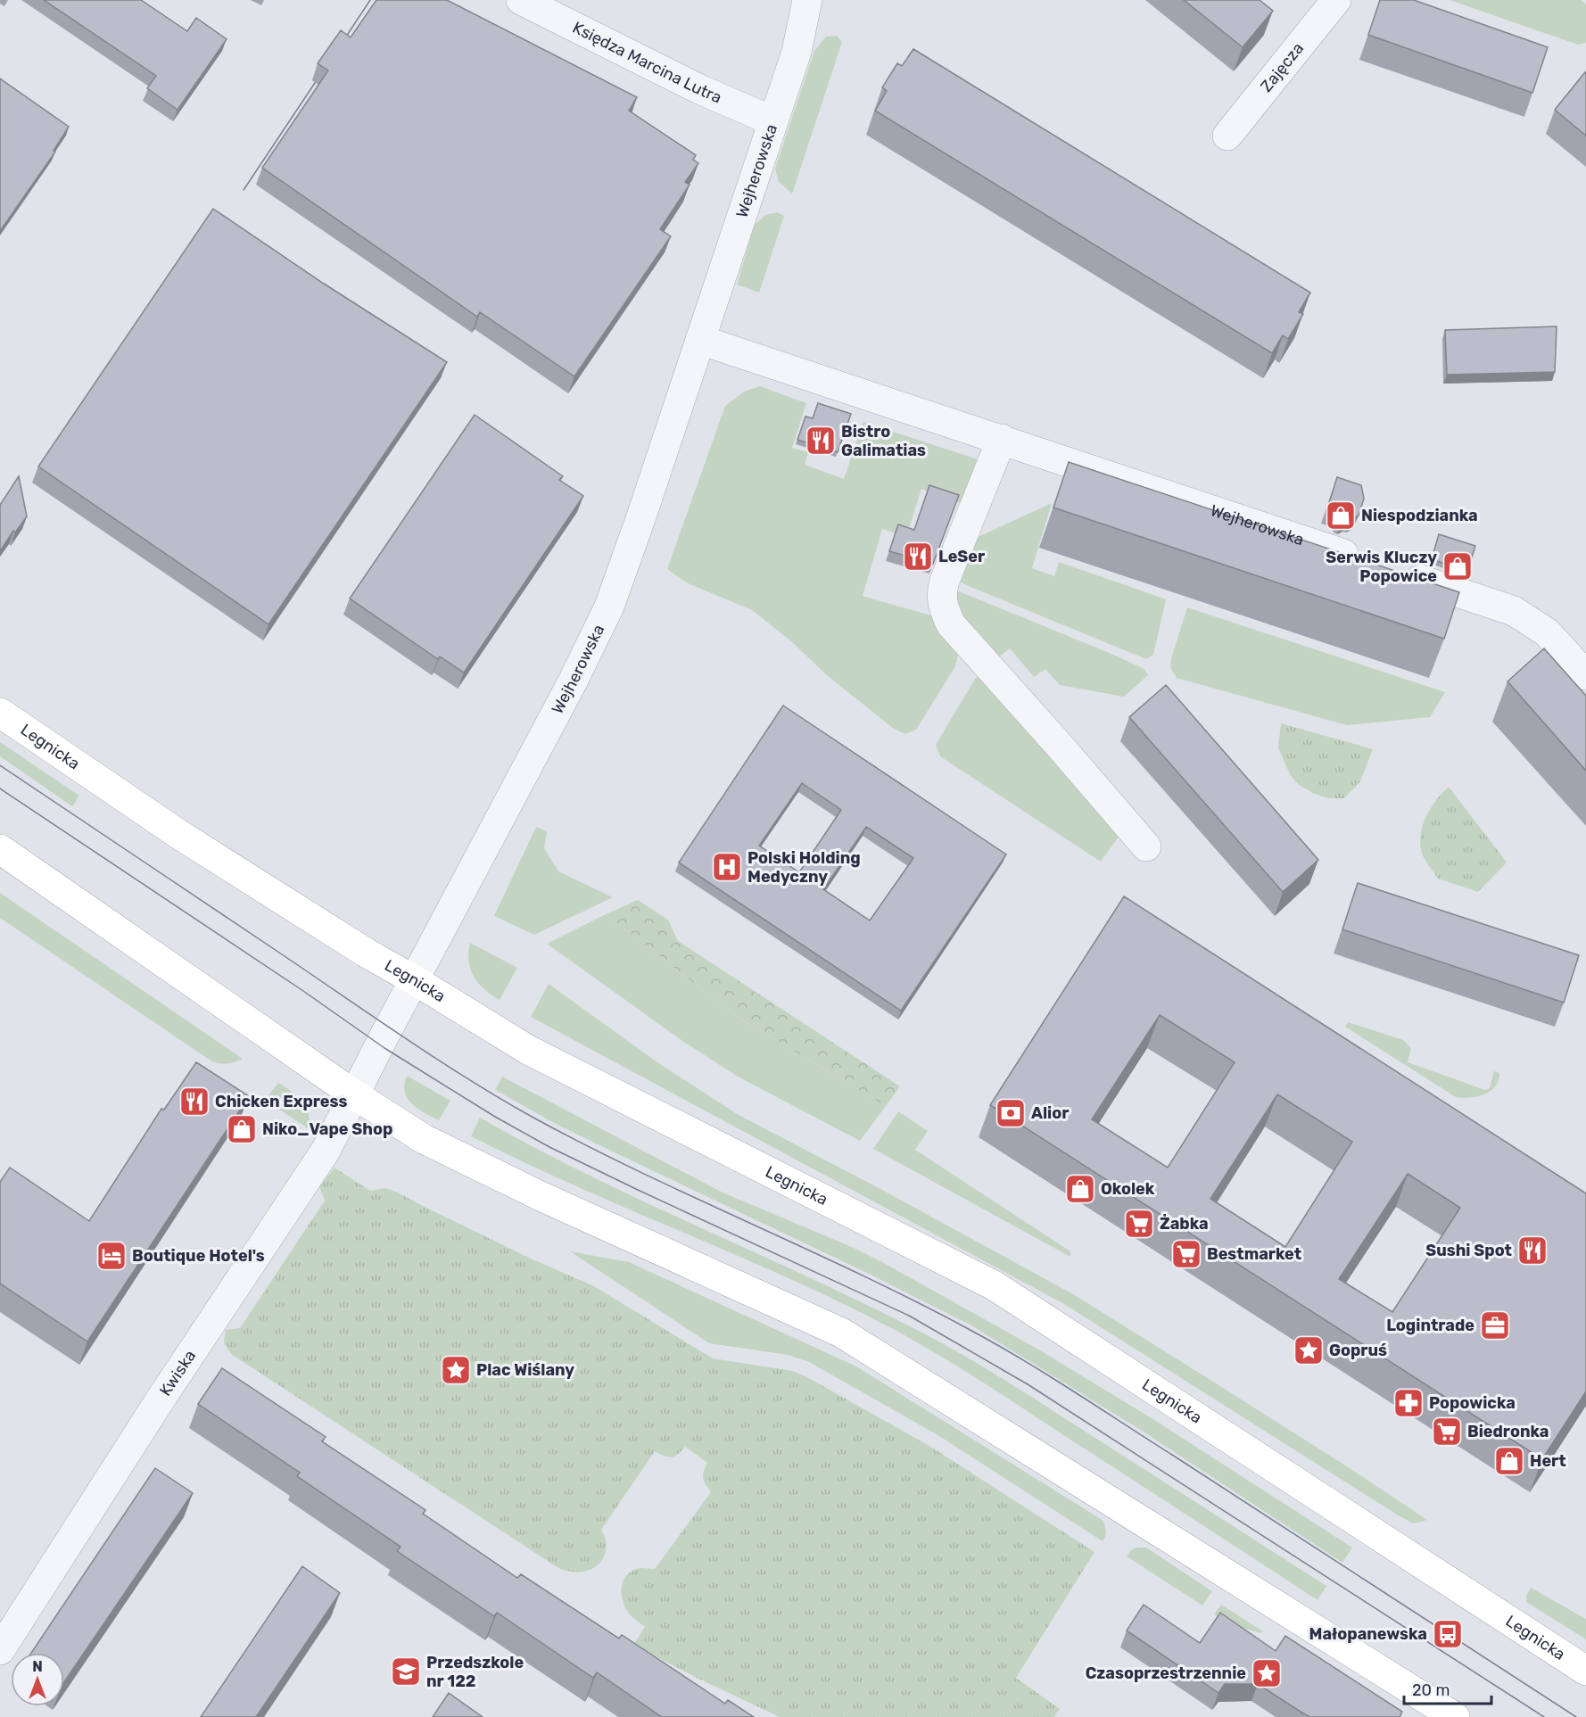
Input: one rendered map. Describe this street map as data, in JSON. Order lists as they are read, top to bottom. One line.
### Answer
{"streets":{"main road":["Legnicka"],"street":["Księdza Marcina Lutra","Zajęcza","Wejherowska","Kwiska"]},"crossings":[["Księdza Marcina Lutra","Wejherowska"],["Wejherowska","Legnicka"],["Wejherowska","Kwiska"]],"places":{"restaurant":["Bistro Galimatias","LeSer","Chicken Express","Sushi Spot"],"shop":["Niespodzianka","Serwis Kluczy Popowice","Niko_Vape Shop","Okolek","Hert"],"hospital":["Polski Holding Medyczny"],"bank":["Alior"],"supermarket":["Żabka","Bestmarket","Biedronka"],"hotel":["Boutique Hotel's"],"office":["Logintrade"],"place":["Gopruś","Plac Wiślany","Czasoprzestrzennie"],"pharmacy":["Popowicka"],"bus stop":["Małopanewska"],"school or university":["Przedszkole nr 122"]},"scale_bar":"20 m","north":"top"}
